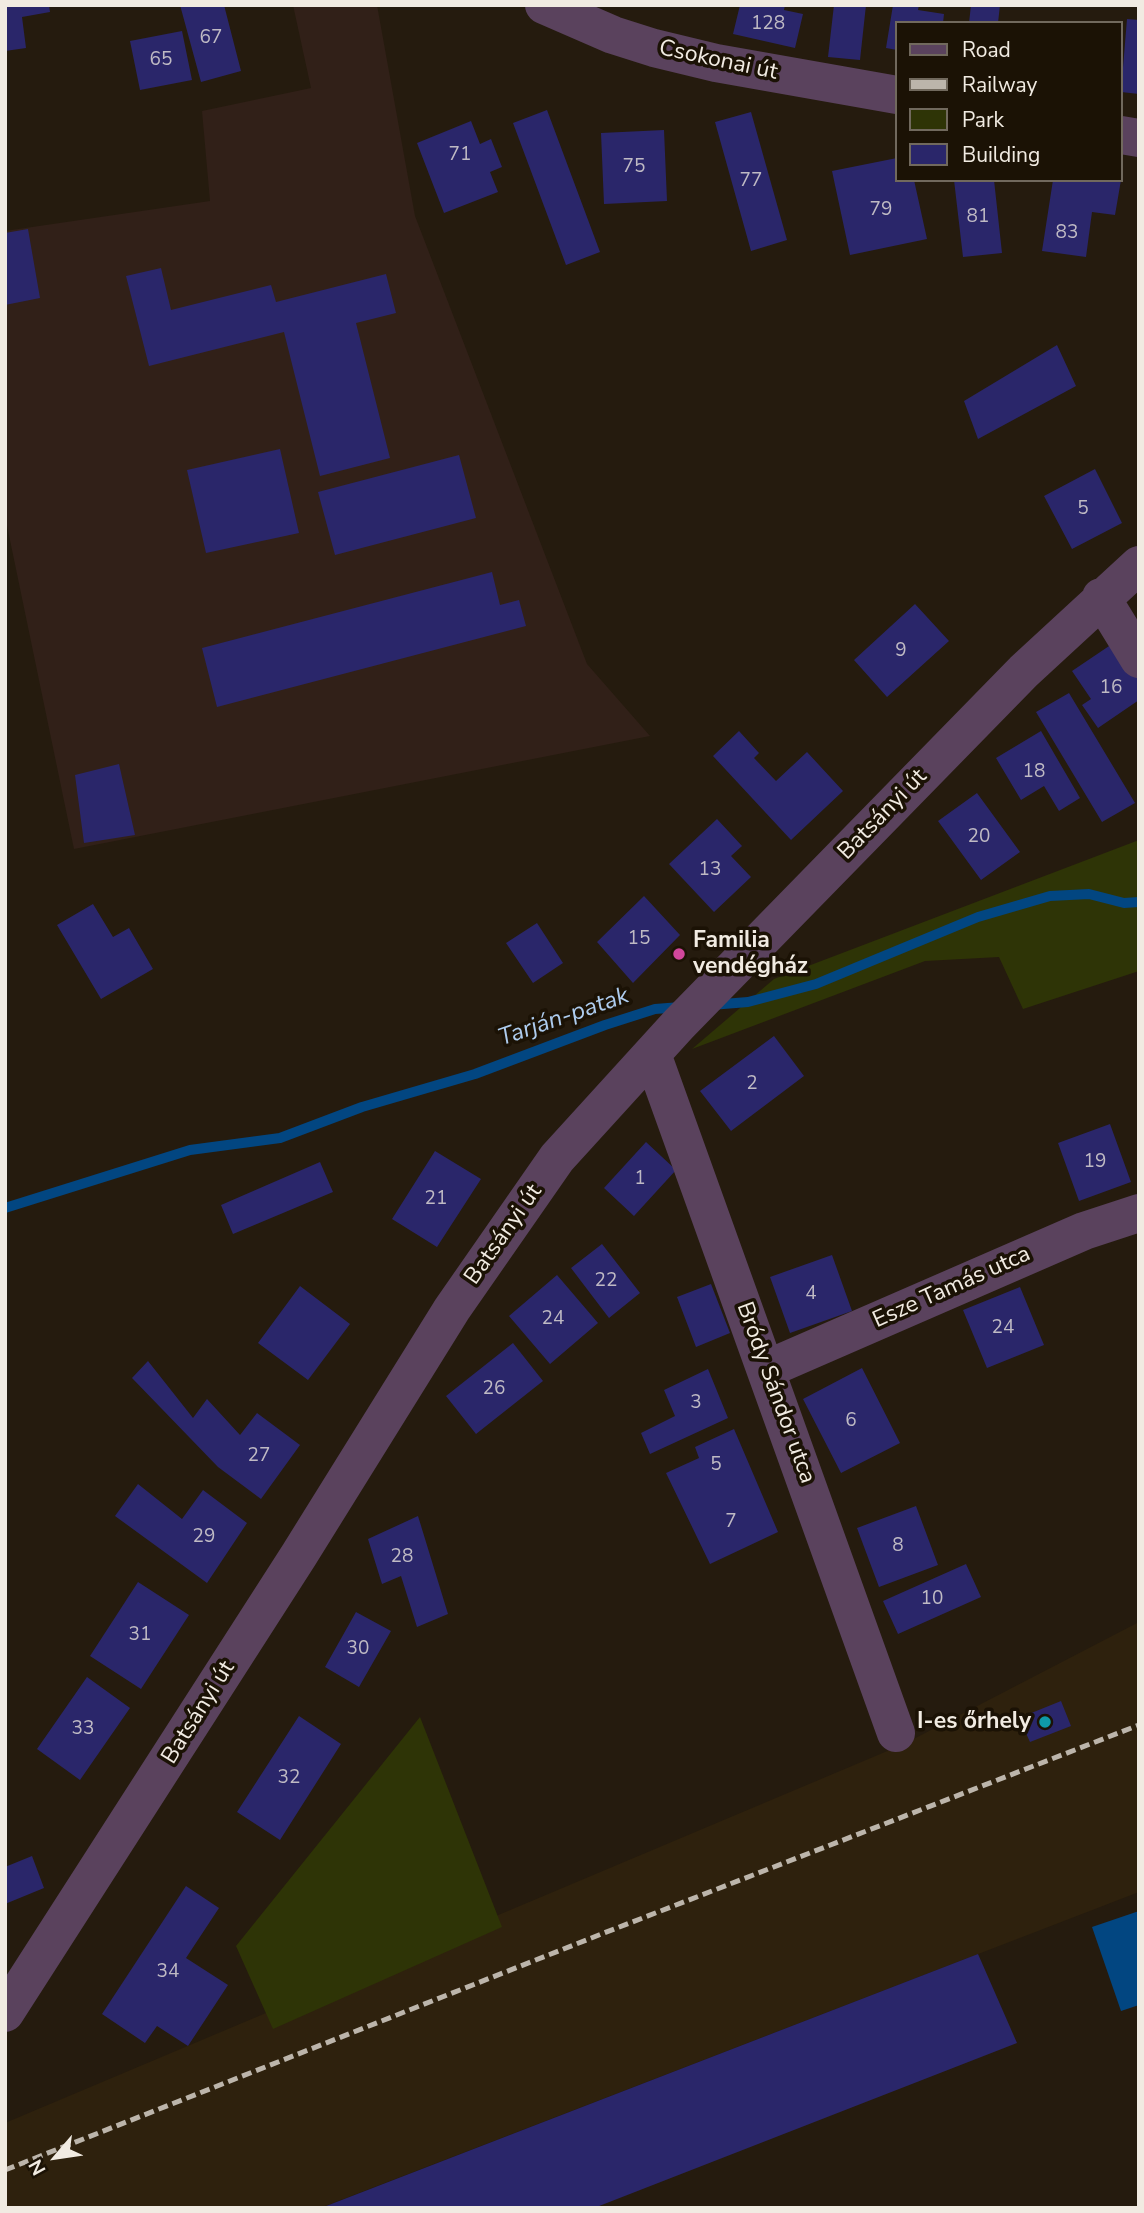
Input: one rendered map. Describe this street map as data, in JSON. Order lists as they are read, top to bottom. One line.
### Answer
{"streets":{"street":["Csokonai út","Batsányi út","Esze Tamás utca","Bródy Sándor utca"]},"crossings":[["Batsányi út","Bródy Sándor utca"],["Esze Tamás utca","Bródy Sándor utca"]],"water":["Tarján-patak"],"places":["Familia vendégház","I-es őrhely"],"house_numbers":["128","67","65","71","75","77","79","81","83","5","9","16","18","20","13","15","2","19","1","21","22","4","24","24","26","3","6","27","5","7","29","8","28","10","31","30","33","32","34"],"legend":["Road","Railway","Park","Building"],"north":"bottom left"}
